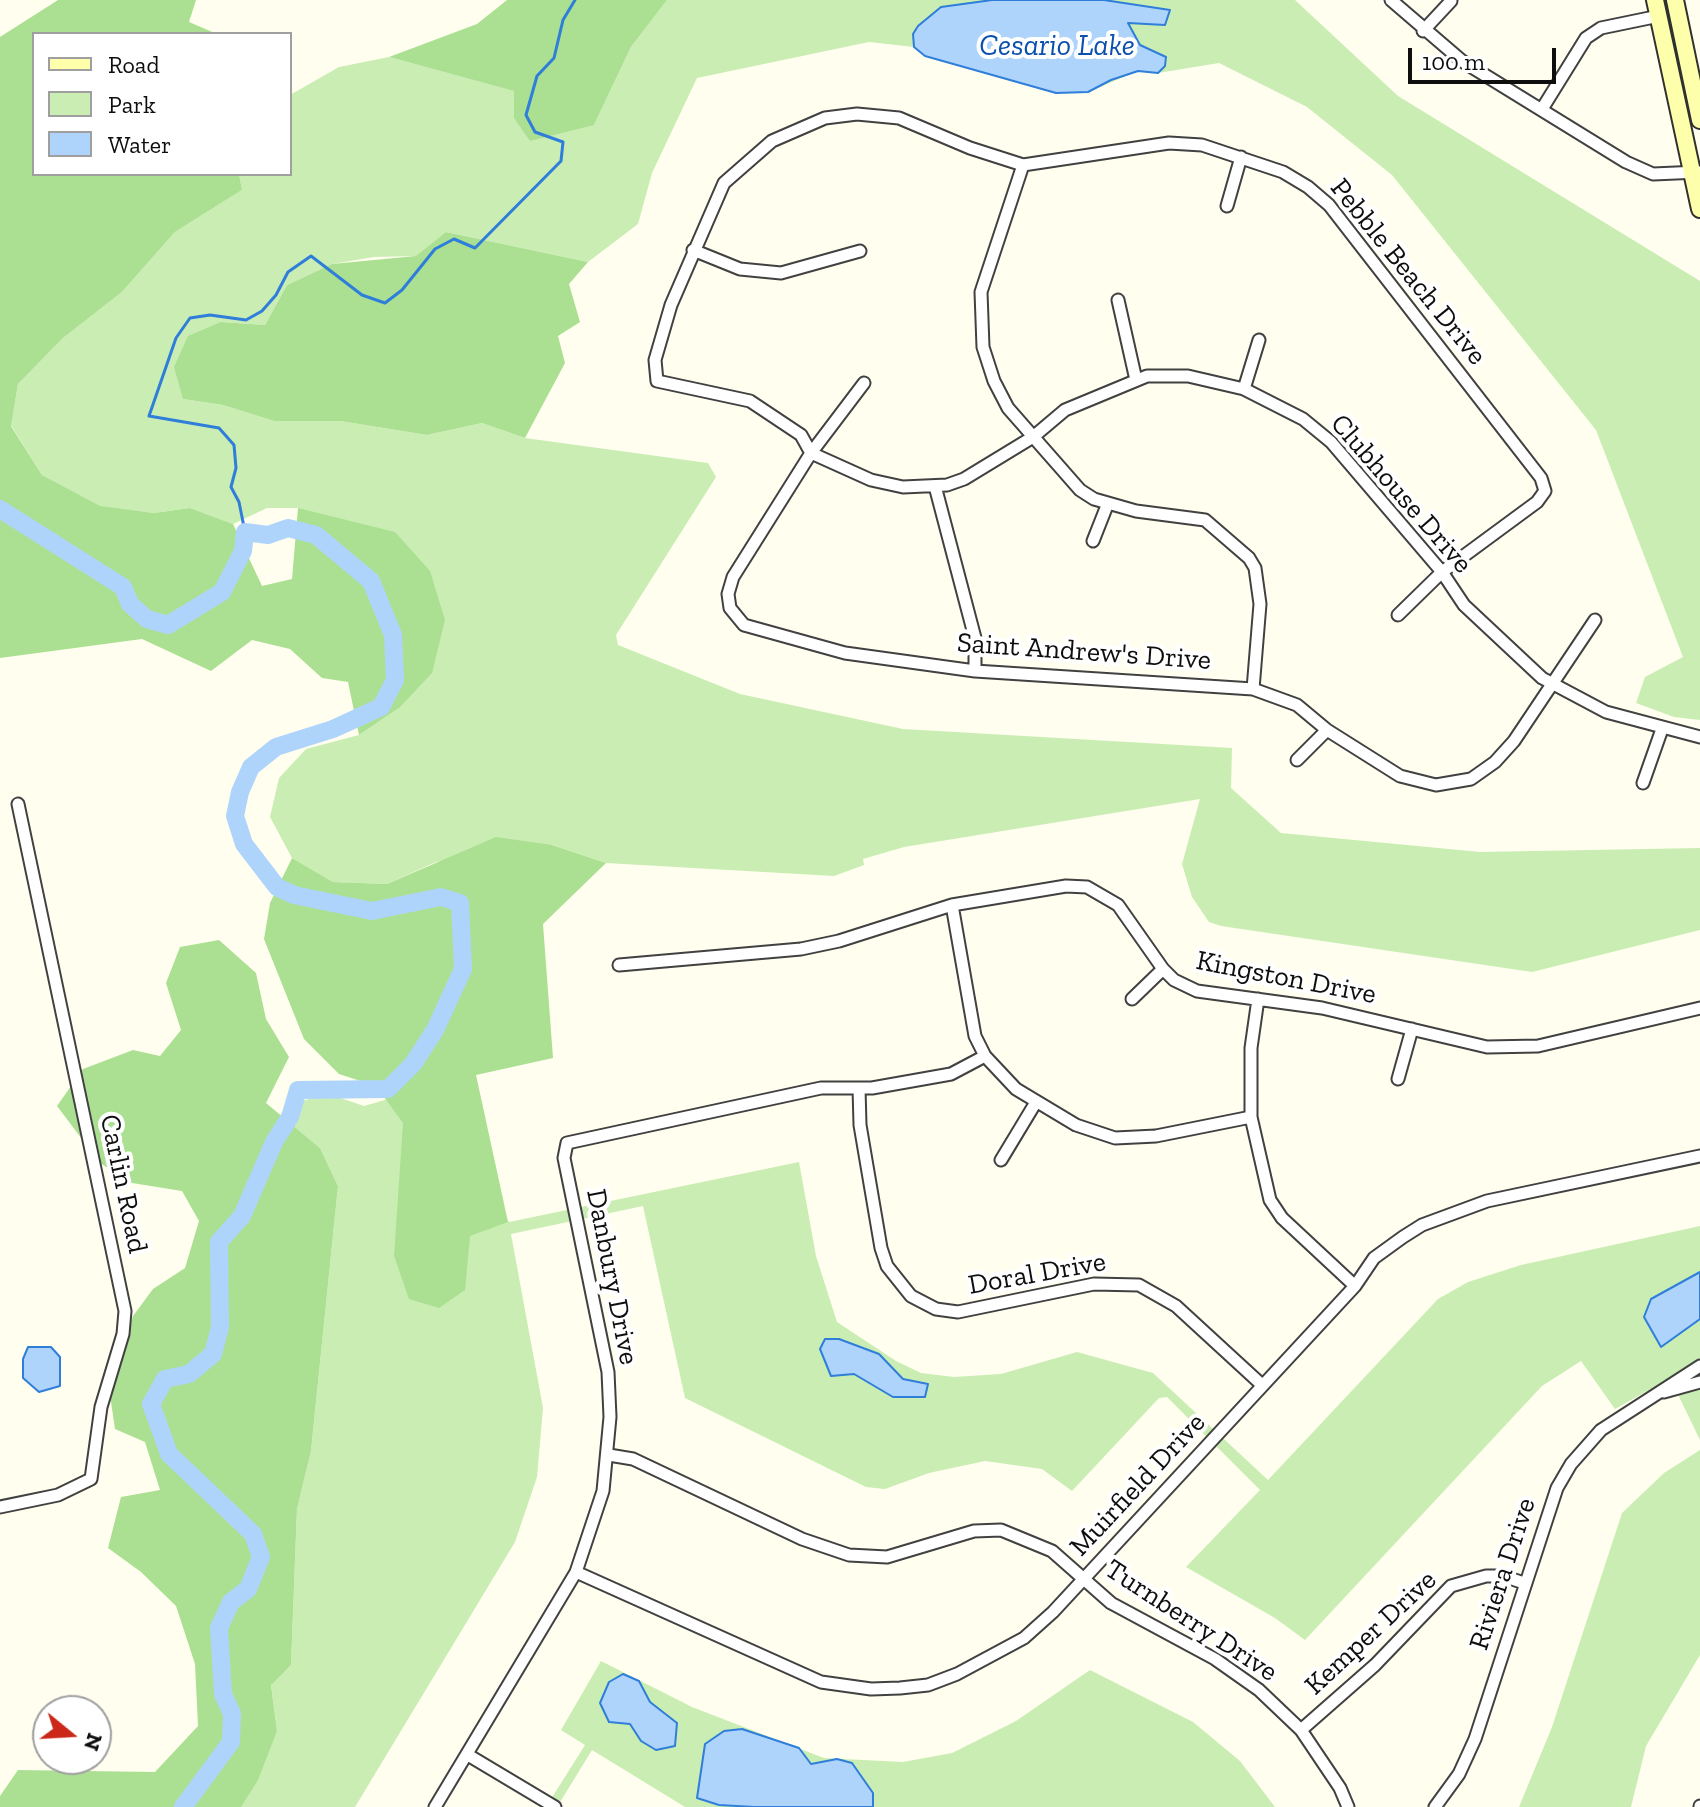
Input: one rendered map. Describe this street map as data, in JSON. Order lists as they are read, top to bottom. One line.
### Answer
{"streets":{"street":["Pebble Beach Drive","Clubhouse Drive","Saint Andrew's Drive","Kingston Drive","Carlin Road","Doral Drive","Danbury Drive","Muirfield Drive","Riviera Drive","Turnberry Drive","Kemper Drive"]},"crossings":[["Pebble Beach Drive","Clubhouse Drive"],["Clubhouse Drive","Saint Andrew's Drive"],["Doral Drive","Danbury Drive"],["Doral Drive","Muirfield Drive"],["Danbury Drive","Muirfield Drive"],["Danbury Drive","Turnberry Drive"],["Muirfield Drive","Turnberry Drive"],["Riviera Drive","Kemper Drive"],["Turnberry Drive","Kemper Drive"]],"water":["Cesario Lake"],"legend":["Road","Park","Water"],"scale_bar":"100 m","north":"right"}
